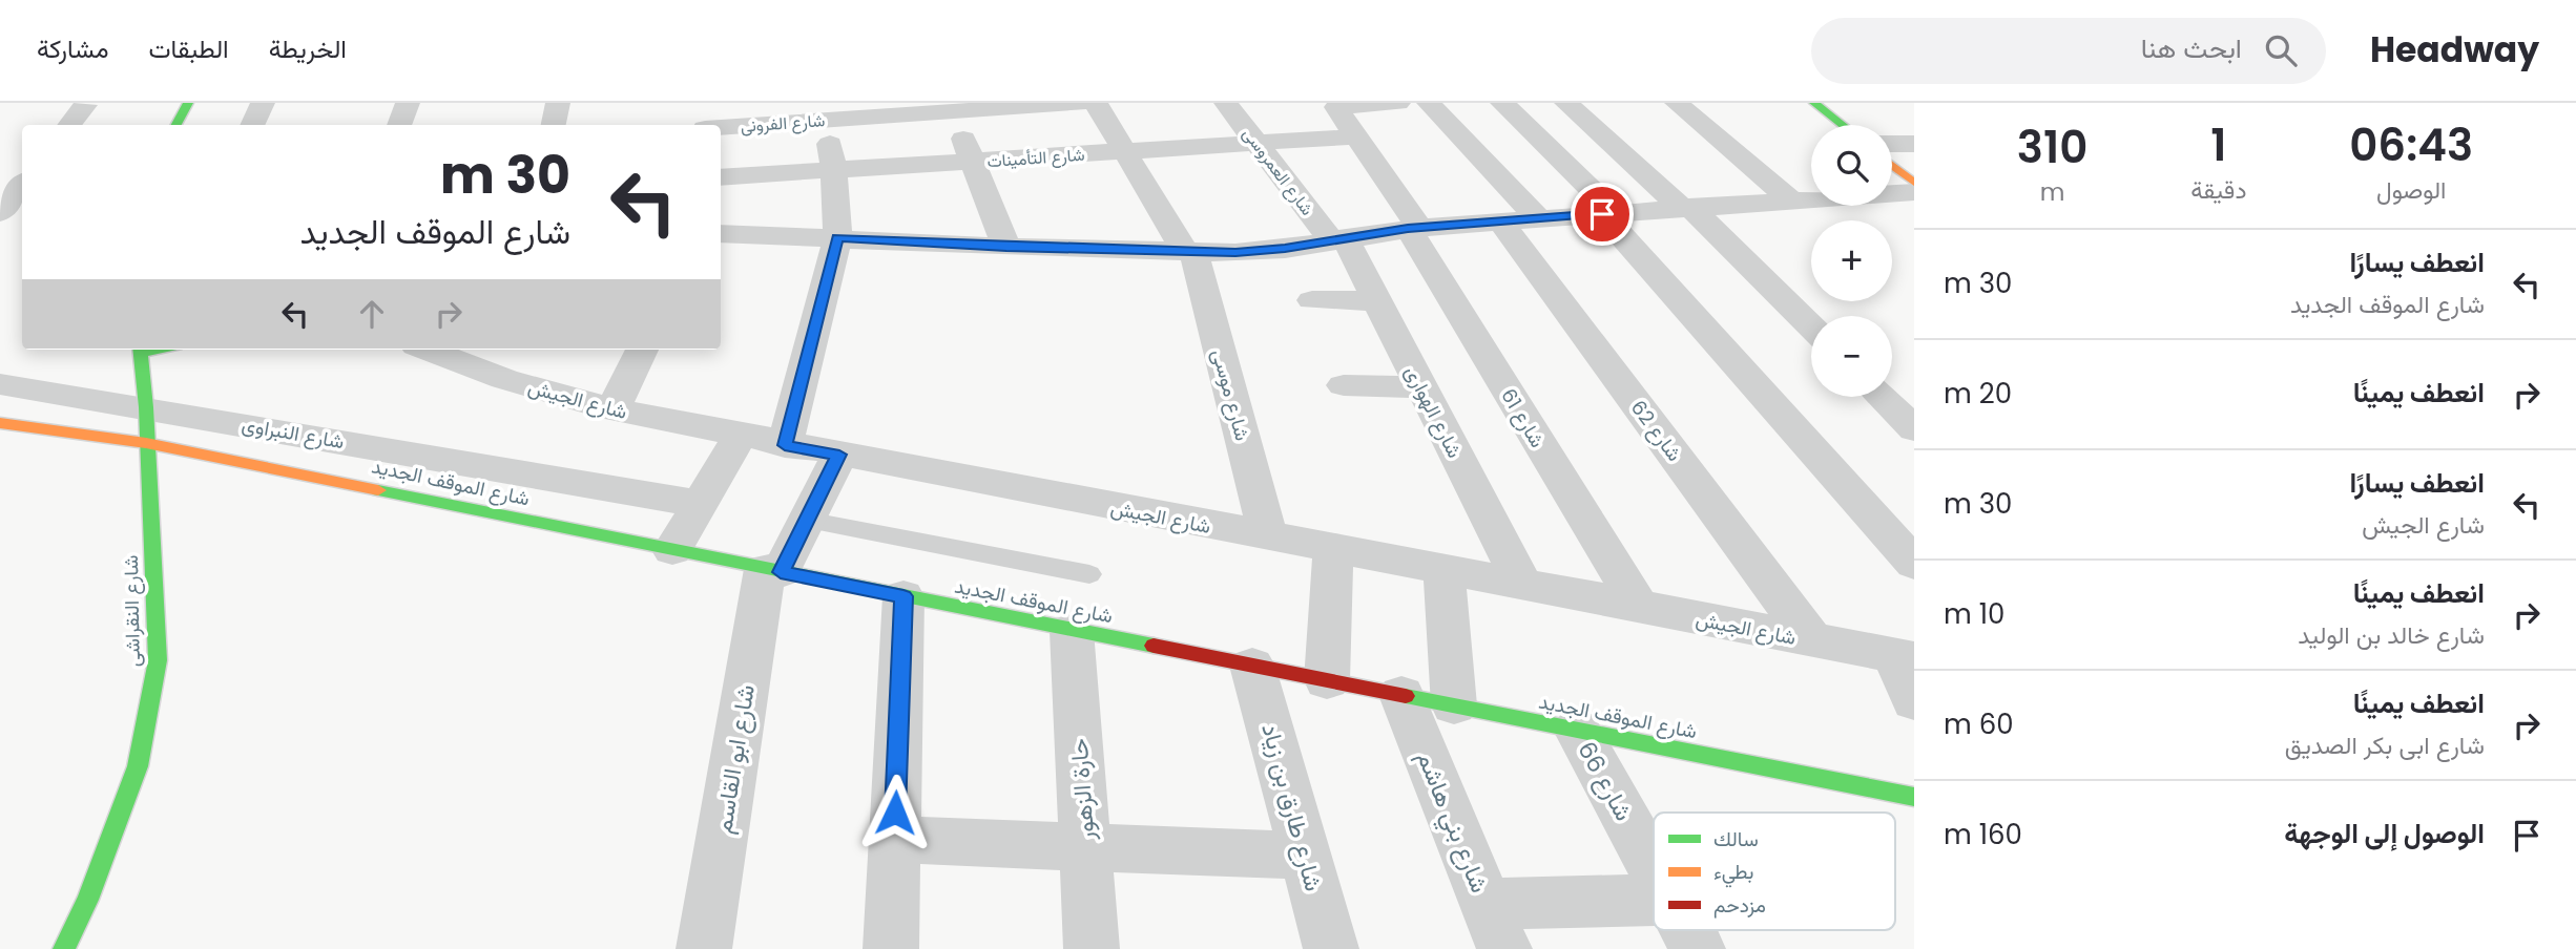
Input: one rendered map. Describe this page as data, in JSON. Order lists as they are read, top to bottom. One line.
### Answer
{"streets":{"street":["شارع الفرونى","شارع التأمينات","شارع العمروسى","شارع موسى","شارع الجيش","شارع الهوارى","شارع 61","شارع 62","شارع النبراوى","شارع الموقف الجديد","شارع النقراشى","شارع ابو القاسم","شارع 66","حارة الزهور","شارع طارق بن زياد","شارع بني هاشم"]},"crossings":[["شارع التأمينات","شارع العمروسى"],["شارع التأمينات","شارع موسى"],["شارع التأمينات","شارع 61"],["شارع العمروسى","شارع الهوارى"],["شارع موسى","شارع الجيش"],["شارع الجيش","شارع الهوارى"],["شارع الجيش","شارع 61"],["شارع الجيش","شارع 62"],["شارع الجيش","شارع ابو القاسم"],["شارع النبراوى","شارع الموقف الجديد"],["شارع النبراوى","شارع النقراشى"],["شارع الموقف الجديد","شارع النقراشى"],["شارع الموقف الجديد","شارع ابو القاسم"],["شارع الموقف الجديد","شارع 66"],["شارع الموقف الجديد","حارة الزهور"],["شارع الموقف الجديد","شارع طارق بن زياد"],["شارع الموقف الجديد","شارع بني هاشم"]],"legend":["سالك","بطيء","مزدحم"],"page":{"header":"Headway","search":"ابحث هنا","nav":["الخريطة","الطبقات","مشاركة"],"eta":["06:43","الوصول","1","دقيقة","310","m"],"map_buttons":["+","−"],"turn":["30 m","شارع الموقف الجديد"],"list":[{"name":"انعطف يسارًا","note":"شارع الموقف الجديد","value":"30 m"},{"name":"انعطف يمينًا","value":"20 m"},{"name":"انعطف يسارًا","note":"شارع الجيش","value":"30 m"},{"name":"انعطف يمينًا","note":"شارع خالد بن الوليد","value":"10 m"},{"name":"انعطف يمينًا","note":"شارع ابى بكر الصديق","value":"60 m"},{"name":"الوصول إلى الوجهة","value":"160 m"}]}}
